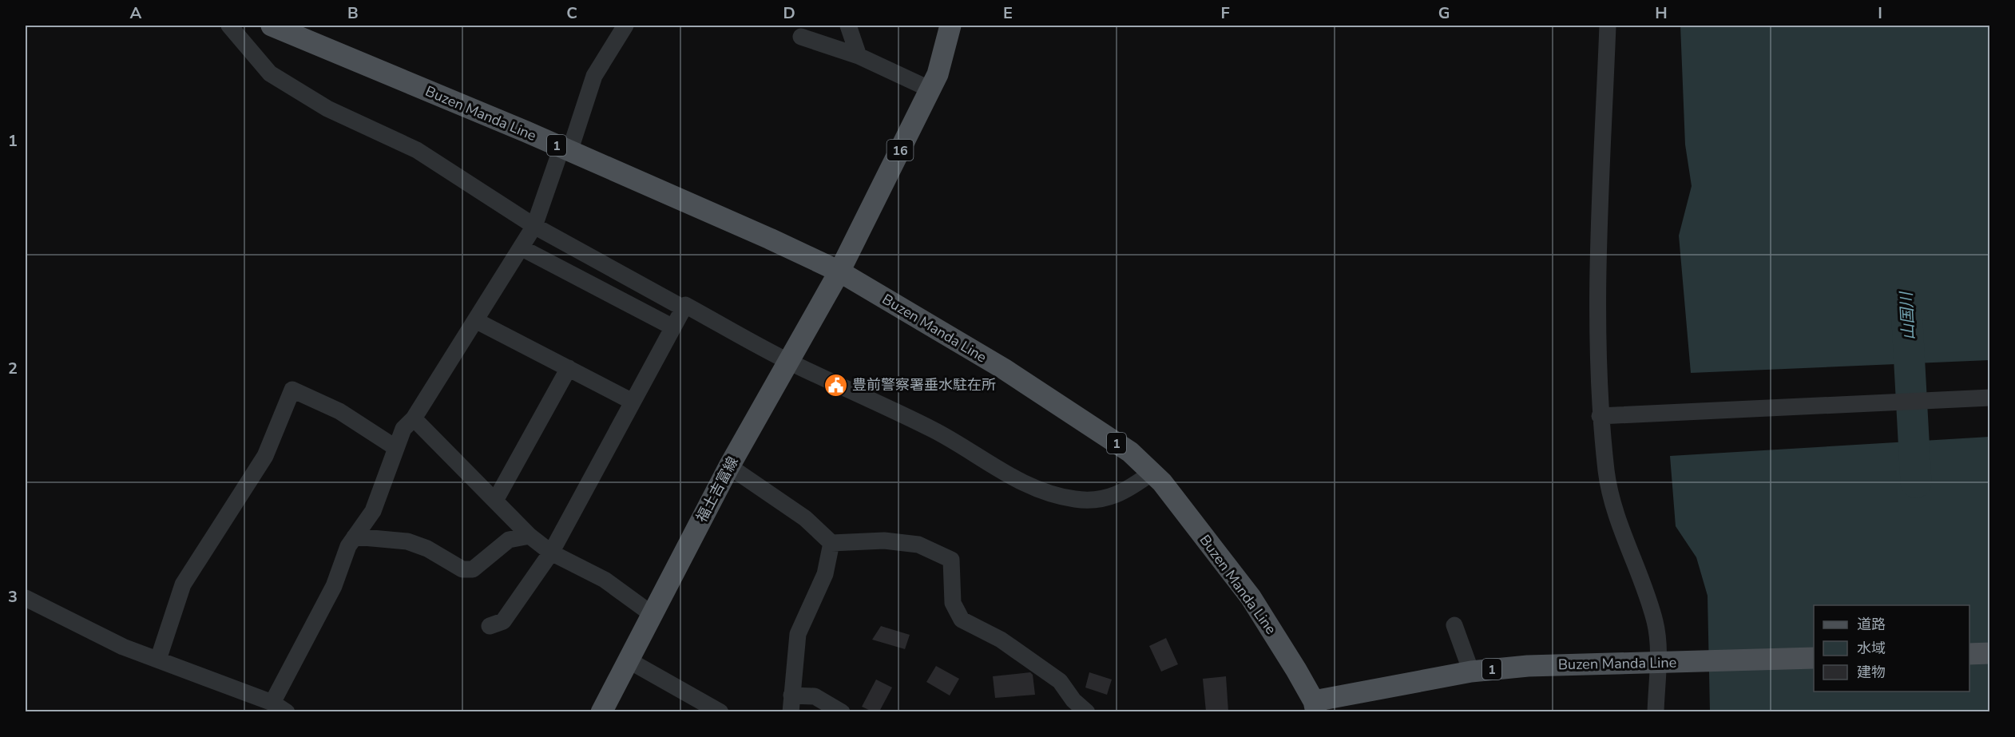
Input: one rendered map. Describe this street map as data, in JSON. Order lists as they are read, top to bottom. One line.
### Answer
{"streets":{"main road":["Buzen Manda Line","1","16","福土吉富線"]},"crossings":[["Buzen Manda Line","16"],["Buzen Manda Line","福土吉富線"],["16","福土吉富線"]],"water":["山国川"],"places":{"public building":["豊前警察署垂水駐在所"]},"legend":["道路","水域","建物"],"grid":{"columns":["A","B","C","D","E","F","G","H","I"],"rows":["1","2","3"]}}
